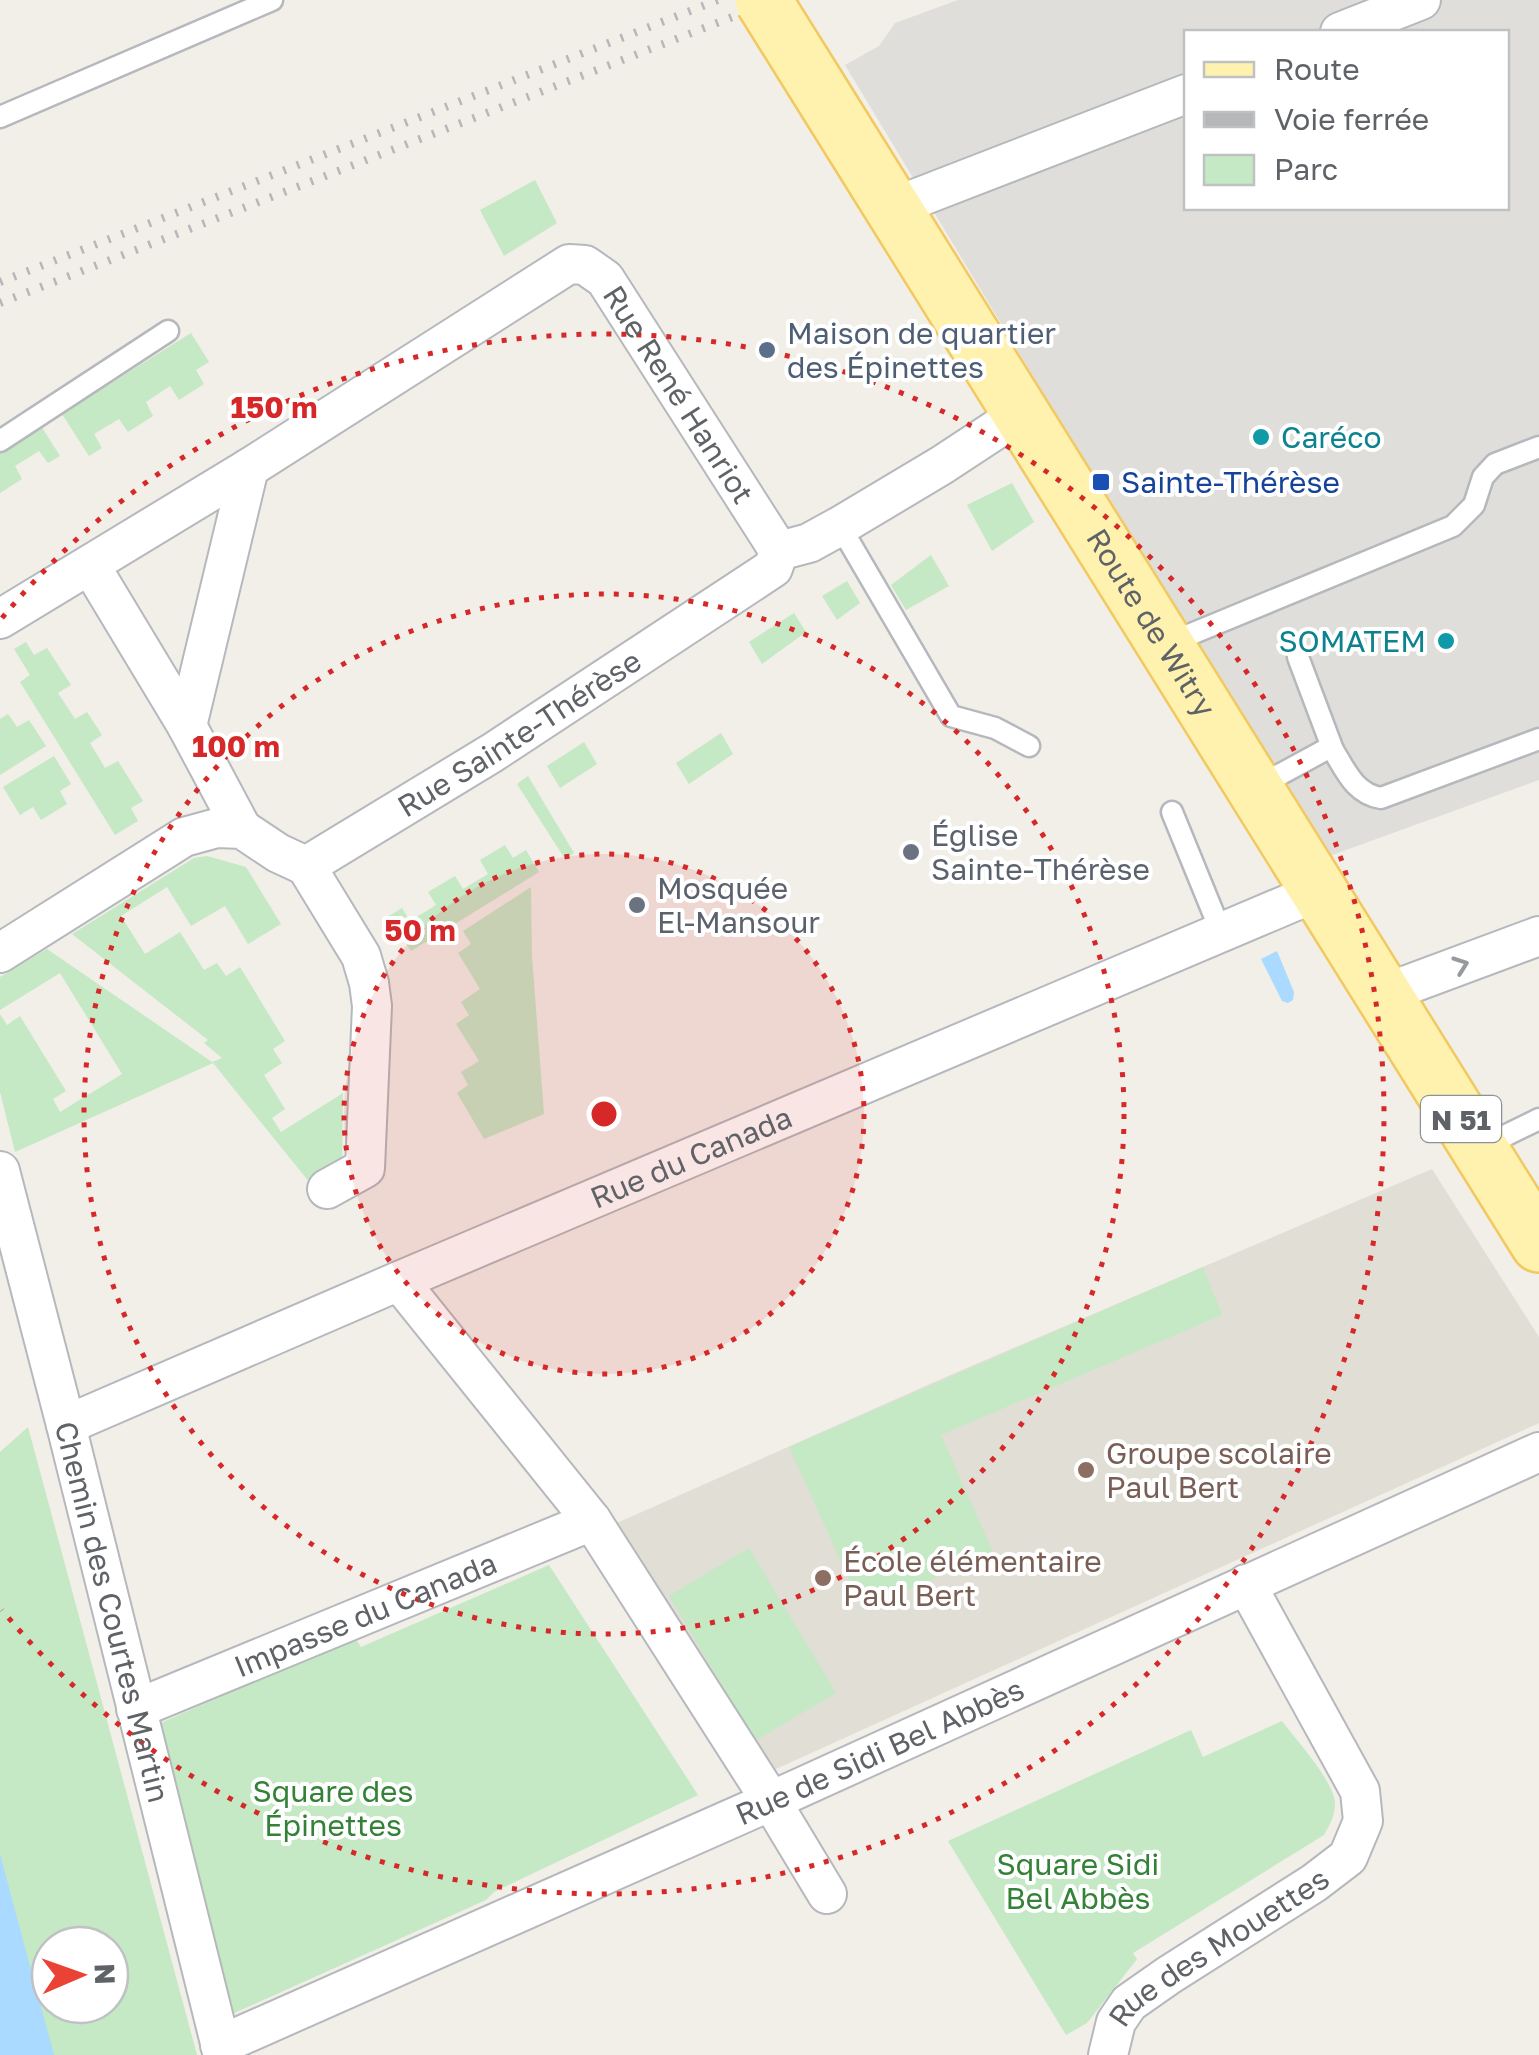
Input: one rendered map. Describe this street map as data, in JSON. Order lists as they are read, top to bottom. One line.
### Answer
{"streets":{"main road":["Route de Witry","N 51"],"street":["Rue René Hanriot","Rue Sainte-Thérèse","Rue du Canada","Chemin des Courtes Martin","Impasse du Canada","Rue de Sidi Bel Abbès","Rue des Mouettes"]},"crossings":[["Rue René Hanriot","Rue Sainte-Thérèse"],["Route de Witry","Rue Sainte-Thérèse"],["Route de Witry","Rue du Canada"],["Rue du Canada","Chemin des Courtes Martin"],["Chemin des Courtes Martin","Impasse du Canada"],["Chemin des Courtes Martin","Rue de Sidi Bel Abbès"],["Rue de Sidi Bel Abbès","Rue des Mouettes"]],"parks":["Square des Épinettes","Square Sidi Bel Abbès"],"places":{"other":["Maison de quartier des Épinettes","Caréco","SOMATEM","Église Sainte-Thérèse","Mosquée El-Mansour","Groupe scolaire Paul Bert","École élémentaire Paul Bert"],"transit":["Sainte-Thérèse"]},"legend":["Route","Voie ferrée","Parc"],"north":"right","rings":["150 m","100 m","50 m"]}
